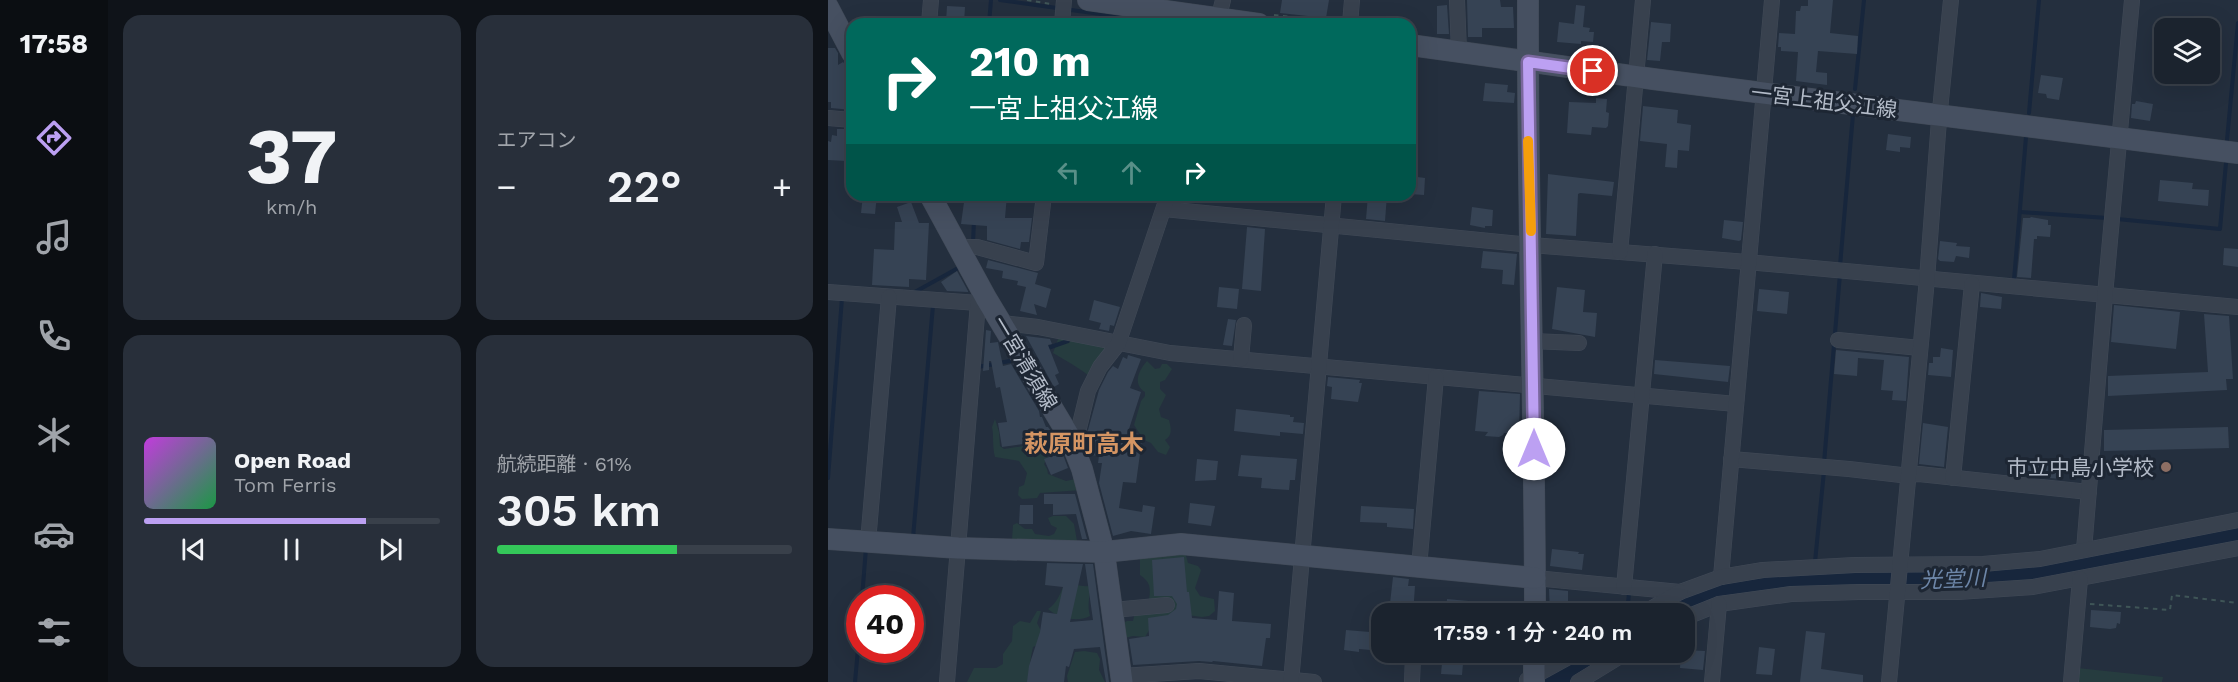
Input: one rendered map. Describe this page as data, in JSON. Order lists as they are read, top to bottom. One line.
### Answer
{"streets":{"main road":["一宮上祖父江線","一宮清須線"]},"districts":["萩原町高木"],"water":["光堂川"],"places":["市立中島小学校"],"page":{"tabs":"17:58","tile":[["37","km/h"],"エアコン",["航続距離 · 61%","305 km"]],"turn":["210 m","一宮上祖父江線"],"heat":["−","22°","+"],"song":["Open Road","Tom Ferris"],"limit":"40","trip":"17:59 · 1 分 · 240 m"}}
